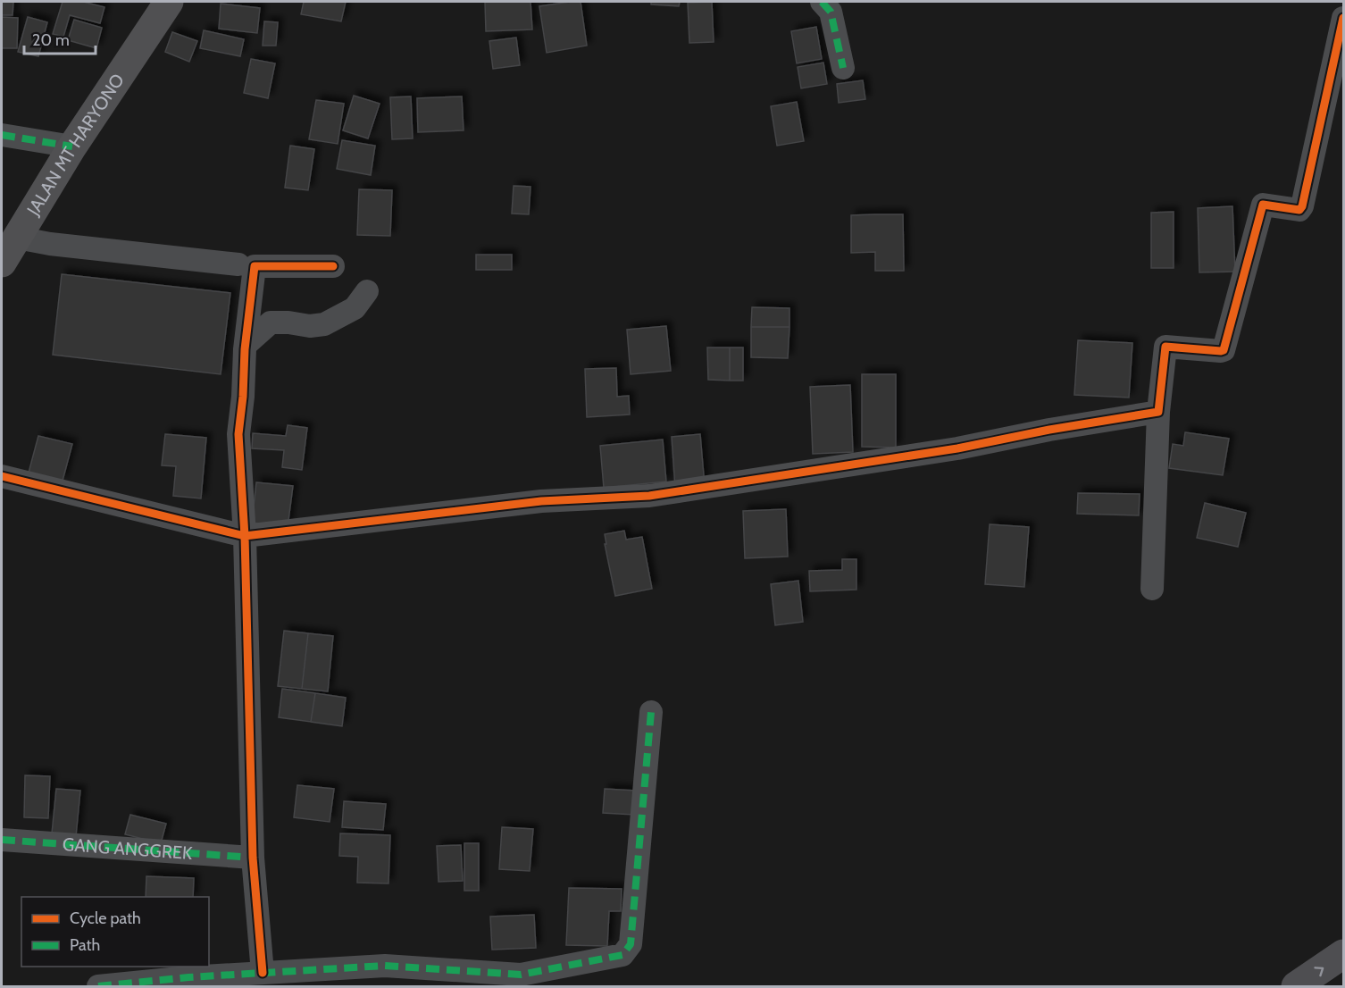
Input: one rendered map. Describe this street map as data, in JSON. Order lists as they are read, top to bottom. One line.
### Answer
{"streets":{"main road":["JALAN MT HARYONO"],"street":["GANG ANGGREK"]},"legend":["Cycle path","Path"],"scale_bar":"20 m"}
